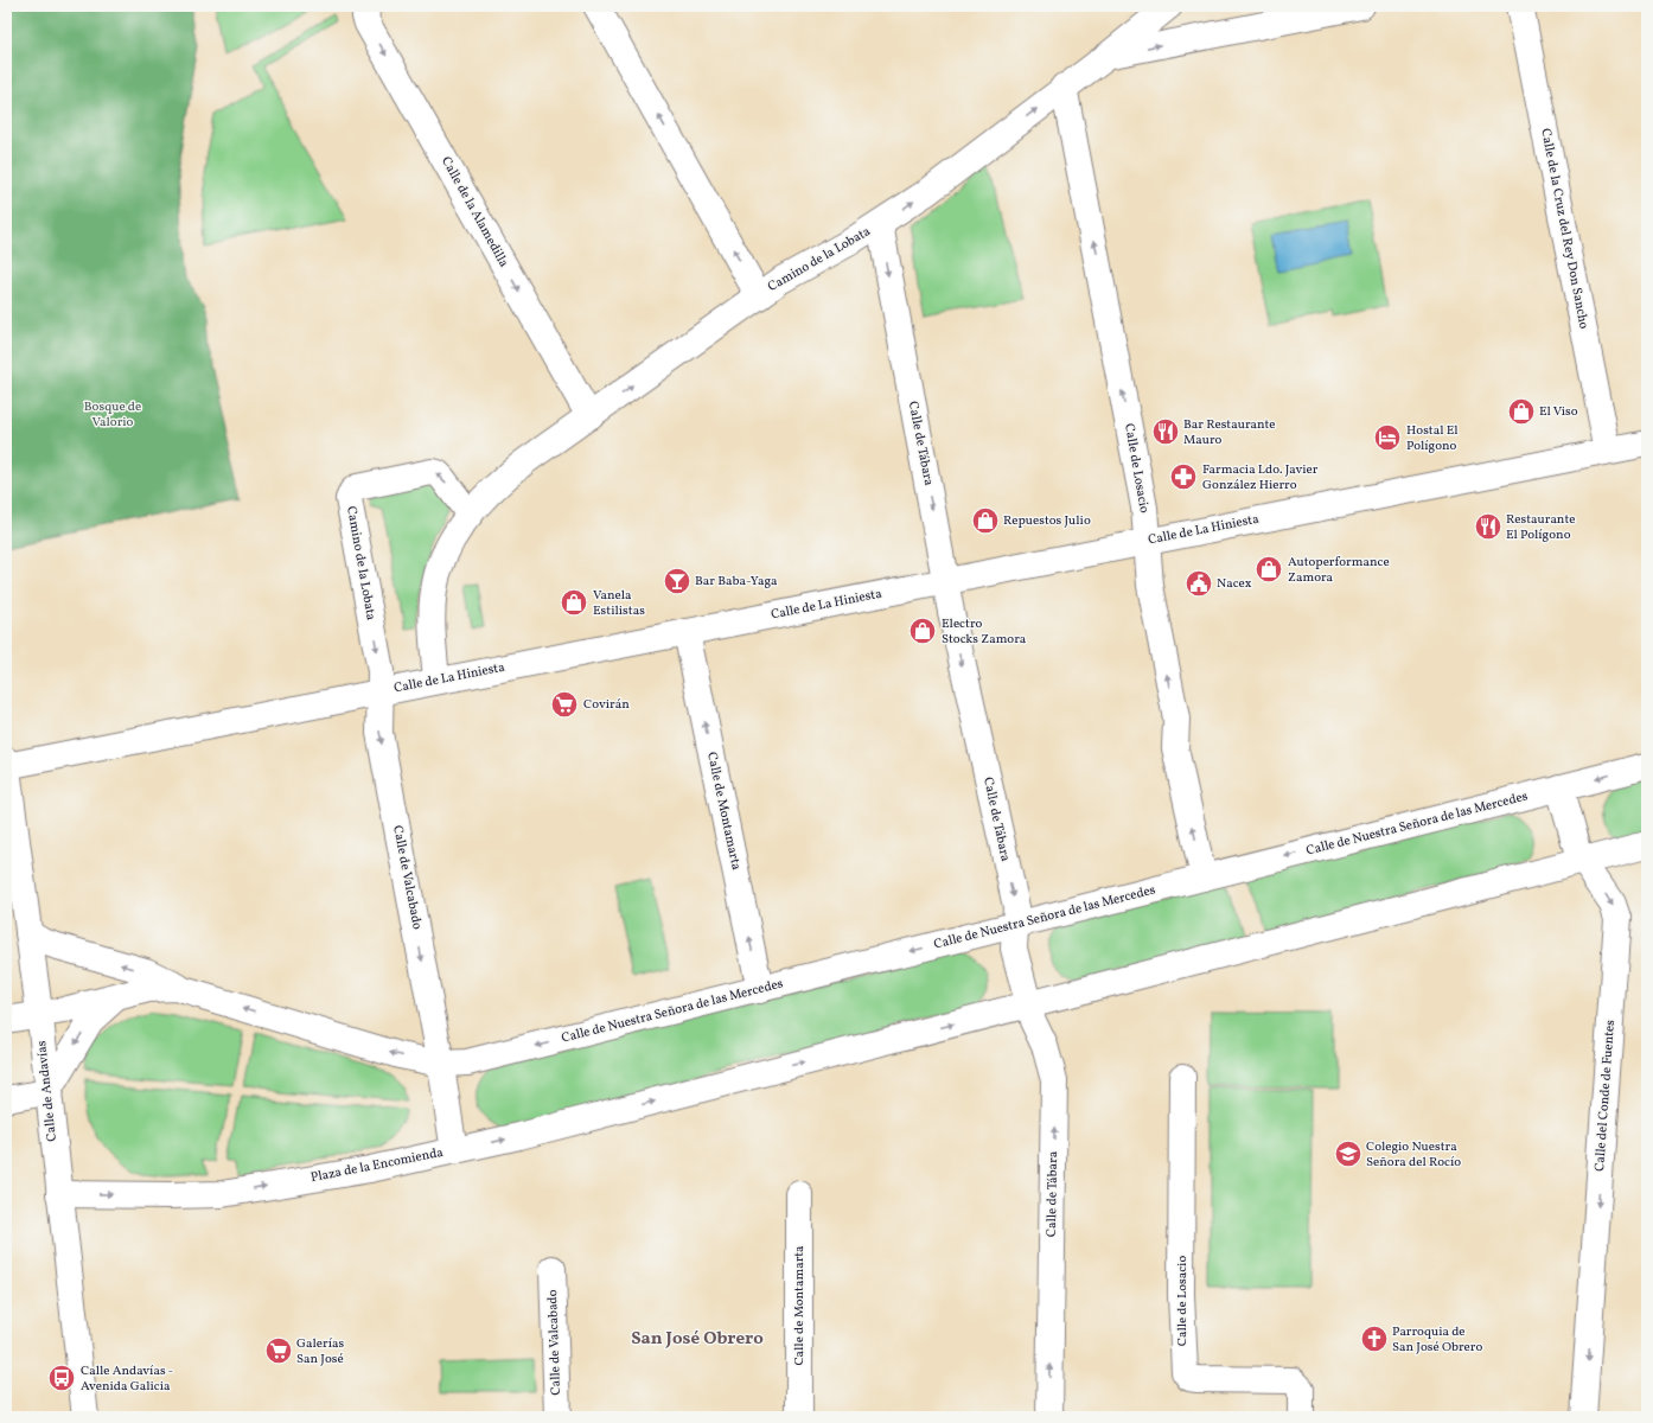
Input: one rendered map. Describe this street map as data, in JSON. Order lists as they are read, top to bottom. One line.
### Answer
{"streets":{"street":["Calle de la Alamedilla","Calle de la Cruz del Rey Don Sancho","Camino de la Lobata","Calle de Tábara","Calle de Losacio","Calle de La Hiniesta","Calle de Montamarta","Calle de Nuestra Señora de las Mercedes","Calle de Valcabado","Calle de Andavías","Calle del Conde de Fuentes","Plaza de la Encomienda"]},"crossings":[["Calle de la Alamedilla","Camino de la Lobata"],["Calle de la Cruz del Rey Don Sancho","Calle de La Hiniesta"],["Camino de la Lobata","Calle de Tábara"],["Camino de la Lobata","Calle de Losacio"],["Camino de la Lobata","Calle de La Hiniesta"],["Camino de la Lobata","Calle de Valcabado"],["Calle de Tábara","Calle de La Hiniesta"],["Calle de Tábara","Calle de Nuestra Señora de las Mercedes"],["Calle de Losacio","Calle de La Hiniesta"],["Calle de Losacio","Calle de Nuestra Señora de las Mercedes"],["Calle de La Hiniesta","Calle de Montamarta"],["Calle de La Hiniesta","Calle de Valcabado"],["Calle de La Hiniesta","Calle de Andavías"],["Calle de Montamarta","Calle de Nuestra Señora de las Mercedes"],["Calle de Nuestra Señora de las Mercedes","Calle de Valcabado"],["Calle de Nuestra Señora de las Mercedes","Calle del Conde de Fuentes"],["Calle de Nuestra Señora de las Mercedes","Plaza de la Encomienda"],["Calle de Valcabado","Plaza de la Encomienda"],["Calle de Andavías","Plaza de la Encomienda"]],"one_way":["Calle de Losacio","Calle de Montamarta","Calle de Valcabado","Calle del Conde de Fuentes"],"districts":["San José Obrero"],"parks":["Bosque de Valorio"],"places":{"shop":["El Viso","Repuestos Julio","Autoperformance Zamora","Vanela Estilistas","Electro Stocks Zamora"],"restaurant":["Bar Restaurante Mauro","Restaurante El Polígono"],"hotel":["Hostal El Polígono"],"pharmacy":["Farmacia Ldo. Javier González Hierro"],"bar":["Bar Baba-Yaga"],"public building":["Nacex"],"supermarket":["Covirán","Galerías San José"],"school or university":["Colegio Nuestra Señora del Rocío"],"church":["Parroquia de San José Obrero"],"bus stop":["Calle Andavías - Avenida Galicia"]}}
